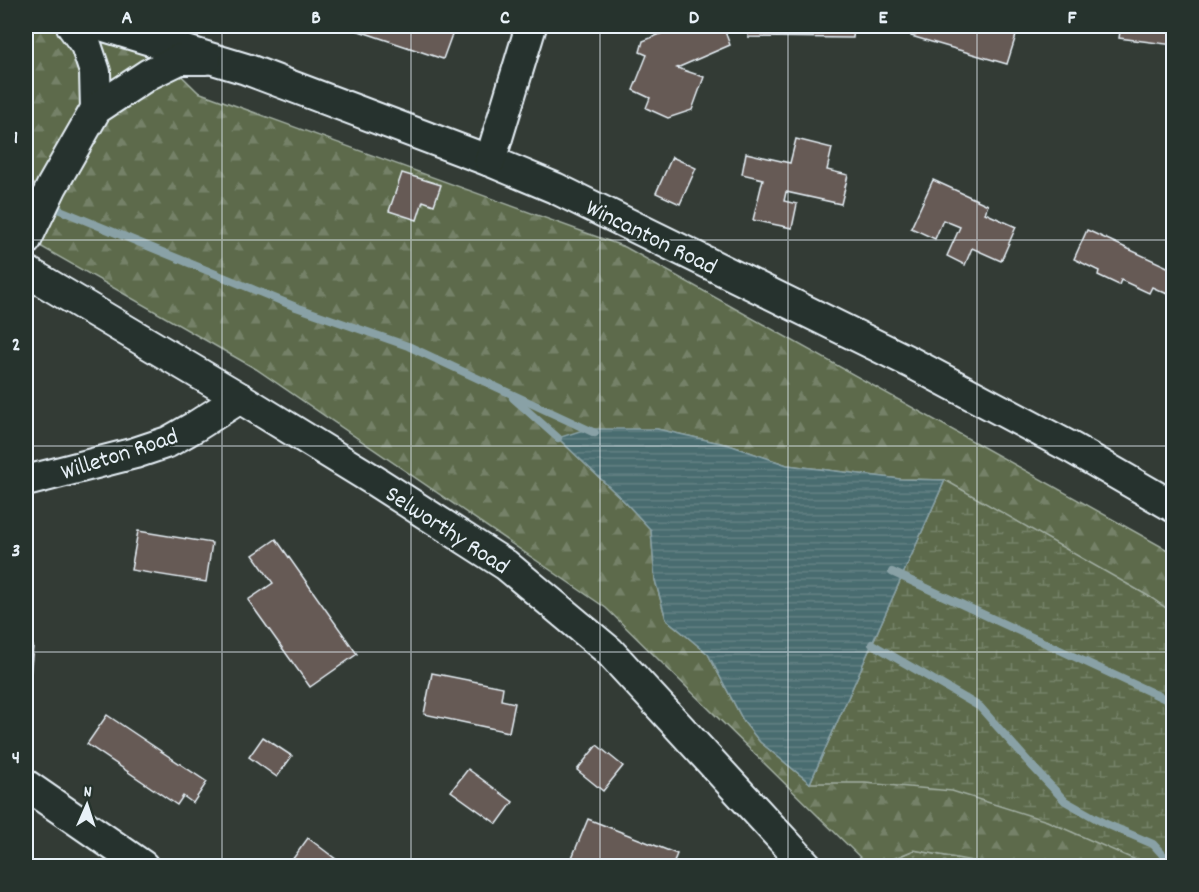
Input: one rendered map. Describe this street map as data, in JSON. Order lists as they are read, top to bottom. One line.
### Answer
{"streets":{"street":["Wincanton Road","Willeton Road","Selworthy Road"]},"crossings":[["Willeton Road","Selworthy Road"]],"north":"top","grid":{"columns":["A","B","C","D","E","F"],"rows":["1","2","3","4"]}}
